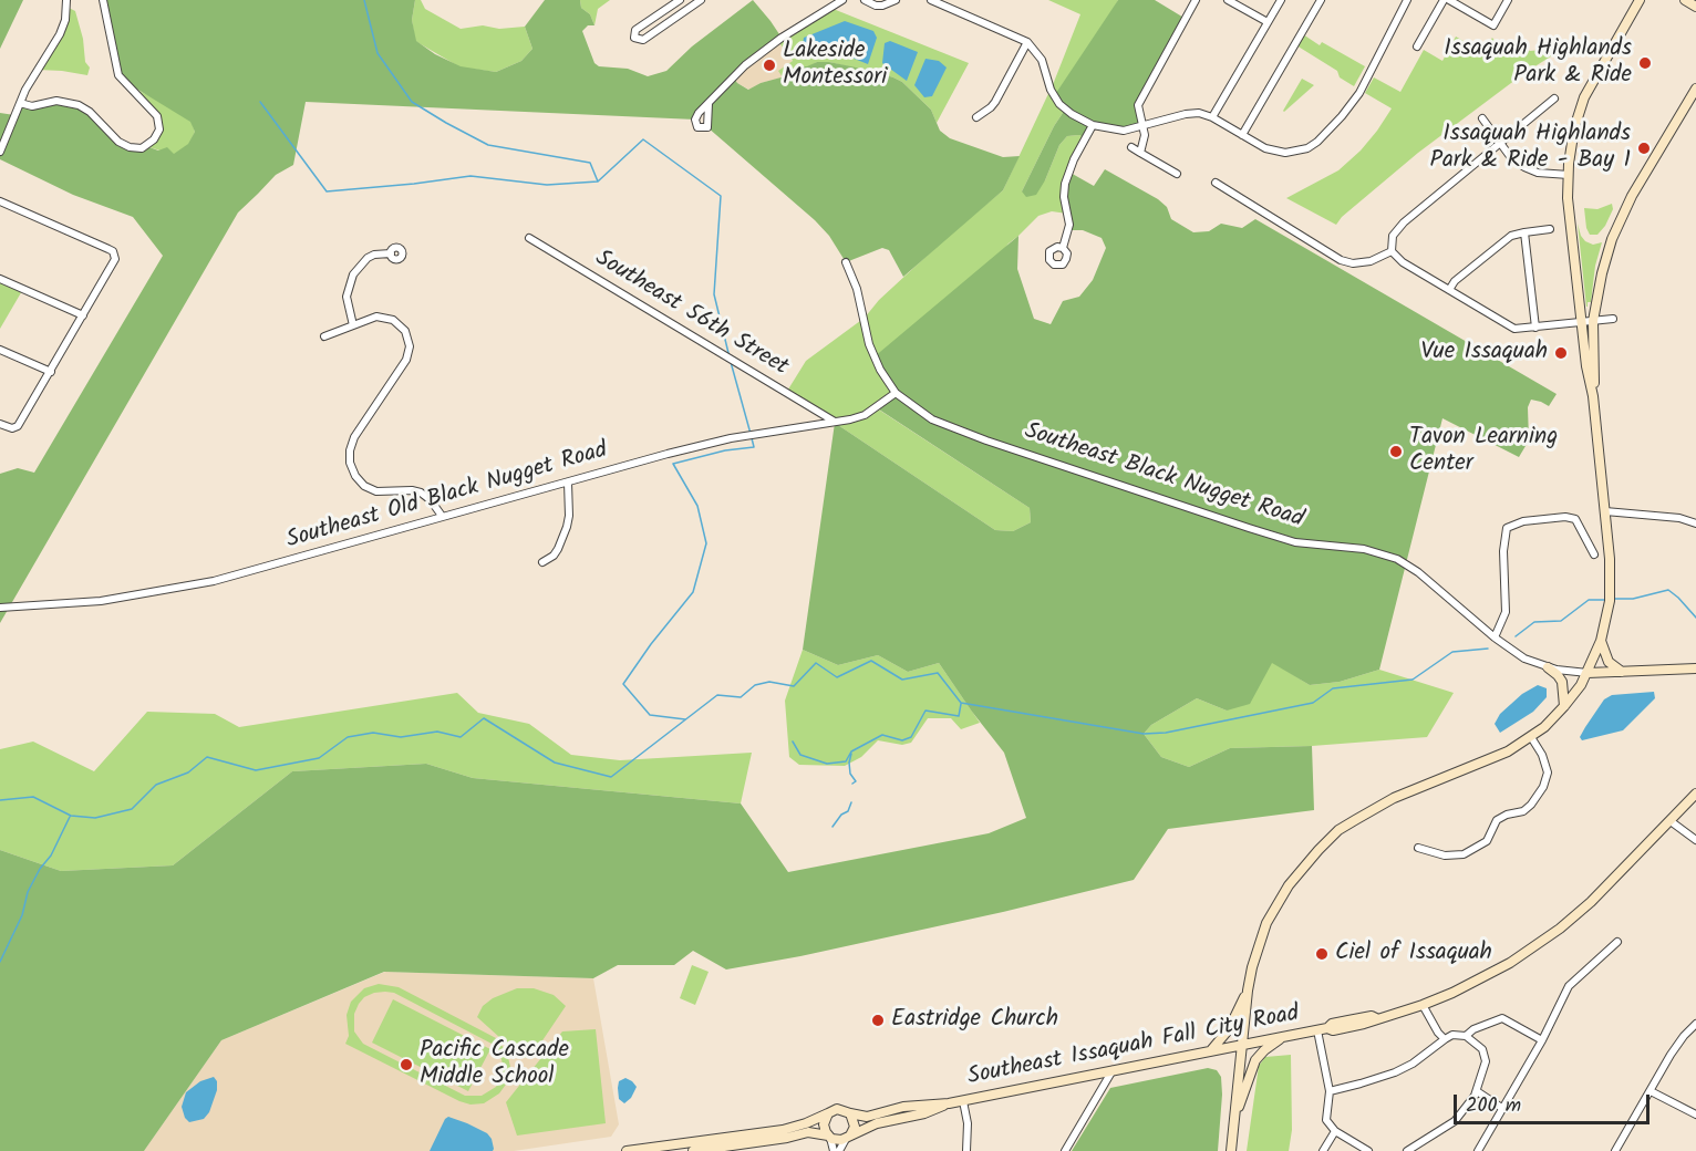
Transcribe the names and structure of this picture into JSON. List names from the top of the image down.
{
  "streets": {
    "main road": ["Southeast Black Nugget Road", "Southeast Issaquah Fall City Road"],
    "street": ["Southeast 56th Street", "Southeast Old Black Nugget Road"]
  },
  "crossings": [
    ["Southeast 56th Street", "Southeast Old Black Nugget Road"],
    ["Southeast Black Nugget Road", "Southeast Old Black Nugget Road"]
  ],
  "places": [
    "Issaquah Highlands Park & Ride",
    "Lakeside Montessori",
    "Issaquah Highlands Park & Ride - Bay 1",
    "Vue Issaquah",
    "Tavon Learning Center",
    "Ciel of Issaquah",
    "Eastridge Church",
    "Pacific Cascade Middle School"
  ],
  "scale_bar": "200 m"
}
